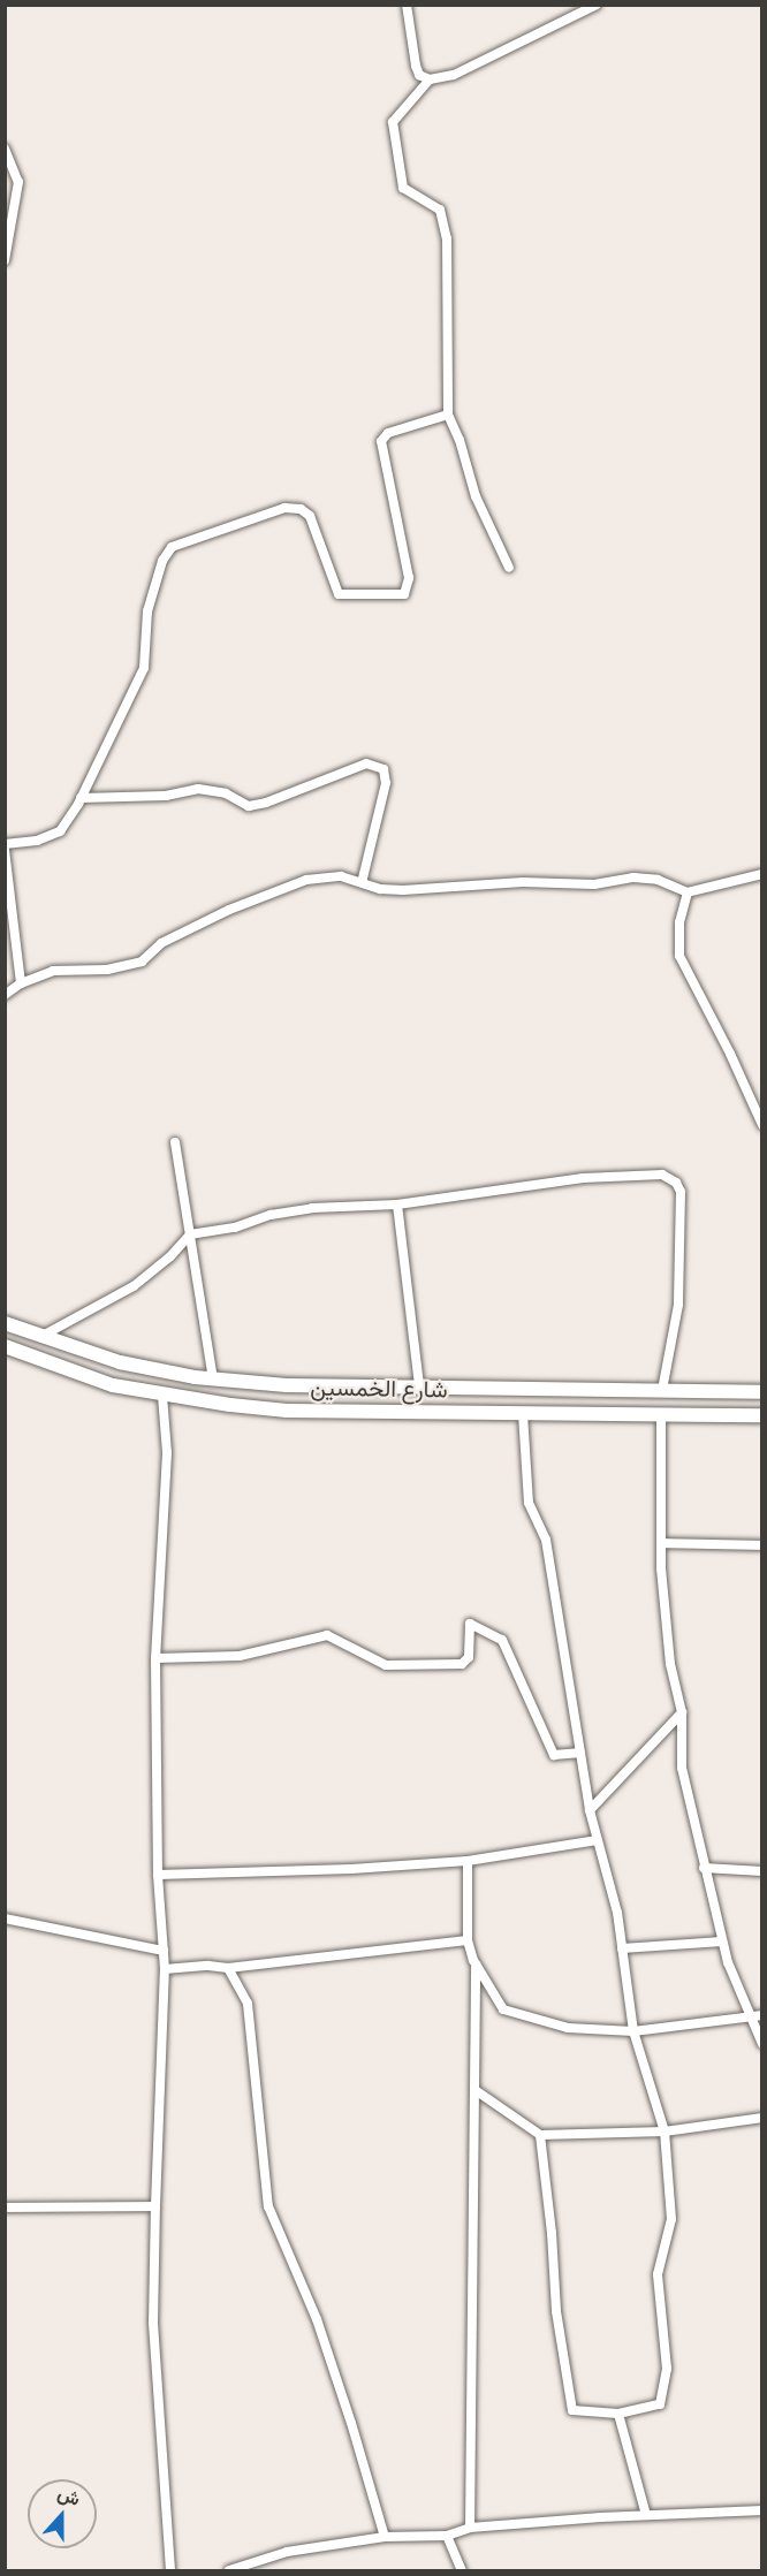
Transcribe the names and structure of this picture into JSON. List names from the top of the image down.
{
  "streets": {
    "main road": ["شارع الخمسين"]
  },
  "north": "top"
}
